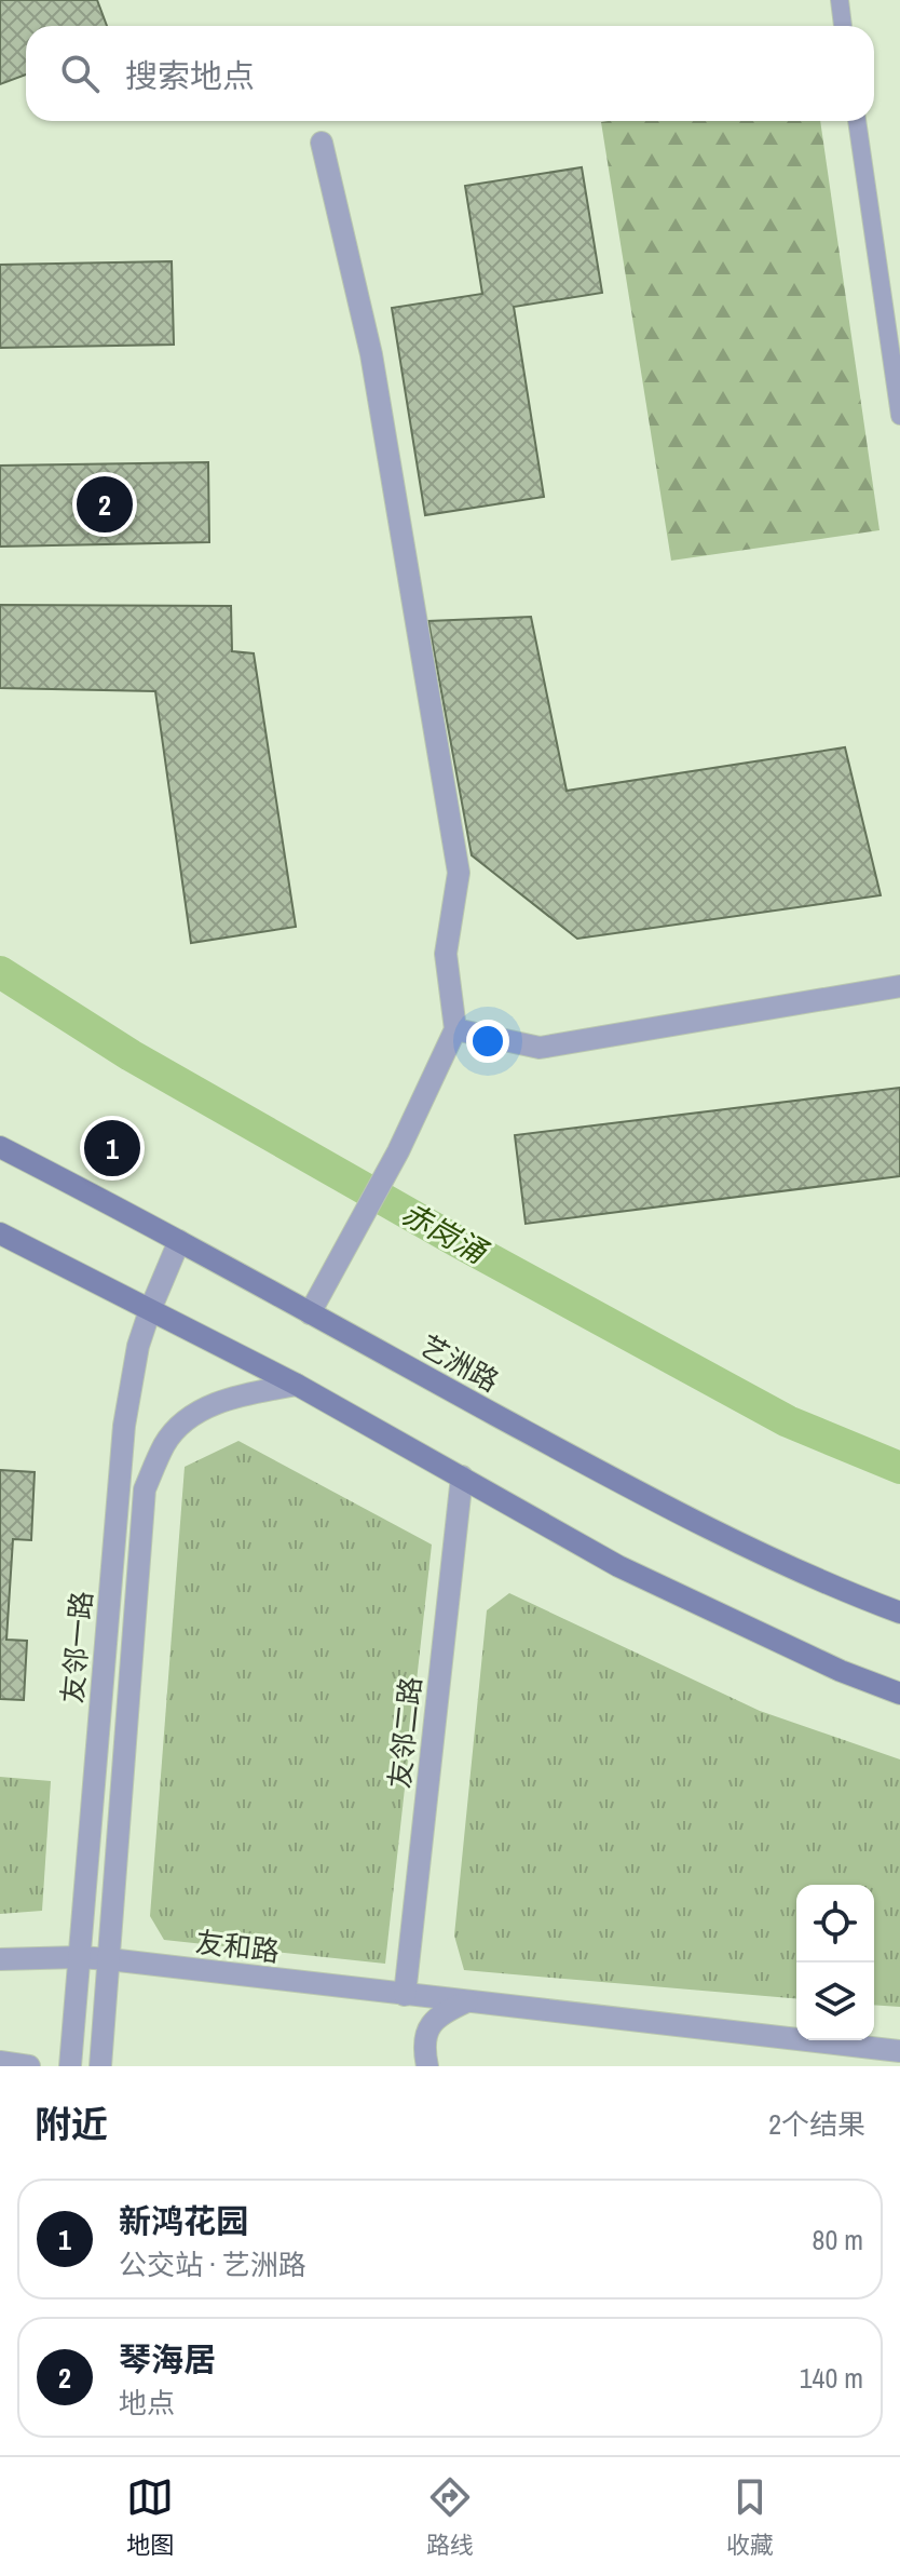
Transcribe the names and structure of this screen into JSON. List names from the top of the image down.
{
  "streets": {
    "main road": ["艺洲路"],
    "street": ["友邻一路", "友邻二路", "友和路"]
  },
  "crossings": [
    ["艺洲路", "友邻一路"],
    ["友邻一路", "友和路"],
    ["友邻二路", "友和路"]
  ],
  "water": ["赤岗涌"],
  "page": {
    "search": "搜索地点",
    "pins": ["2", "1"],
    "heading": ["附近", "2个结果"],
    "list": [
      {
        "mark": "1",
        "name": "新鸿花园",
        "note": "公交站 · 艺洲路",
        "value": "80 m"
      },
      {
        "mark": "2",
        "name": "琴海居",
        "note": "地点",
        "value": "140 m"
      }
    ],
    "nav": ["地图", "路线", "收藏"]
  }
}
